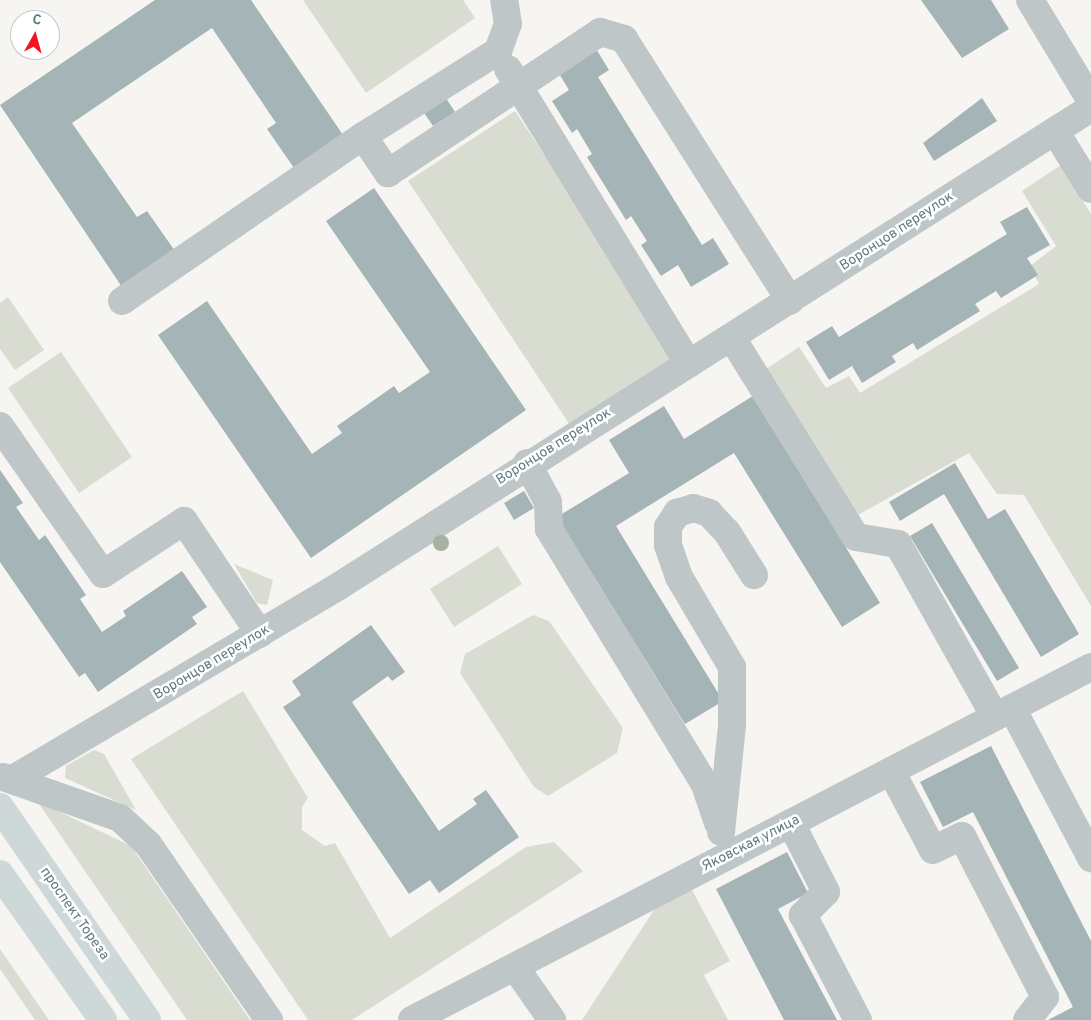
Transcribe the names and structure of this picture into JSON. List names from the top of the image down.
{
  "streets": {
    "main road": ["проспект Тореза"],
    "street": ["Воронцов переулок", "Яковская улица"]
  },
  "north": "top"
}
